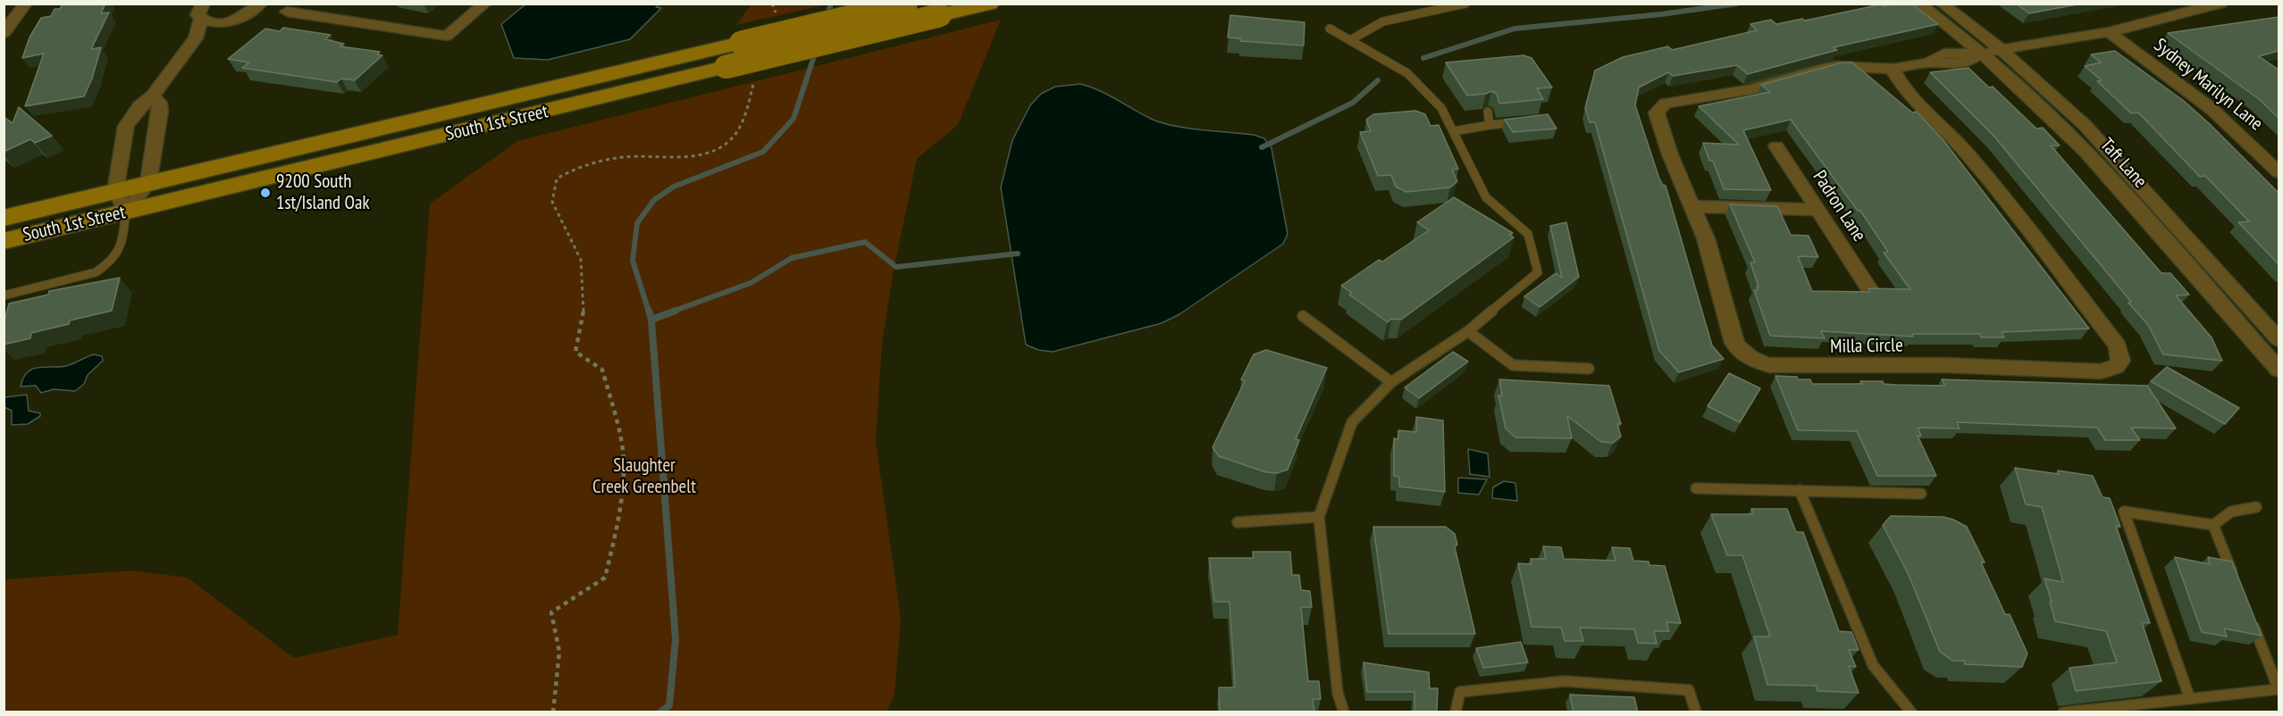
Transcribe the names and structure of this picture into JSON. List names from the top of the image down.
{
  "streets": {
    "main road": ["South 1st Street"],
    "street": [
      "Sydney Marilyn Lane",
      "Taft Lane",
      "Padron Lane",
      "Milla Circle"
    ]
  },
  "crossings": [
    ["Sydney Marilyn Lane", "Milla Circle"],
    ["Taft Lane", "Milla Circle"]
  ],
  "parks": ["Slaughter Creek Greenbelt"],
  "places": ["9200 South 1st/Island Oak"]
}
